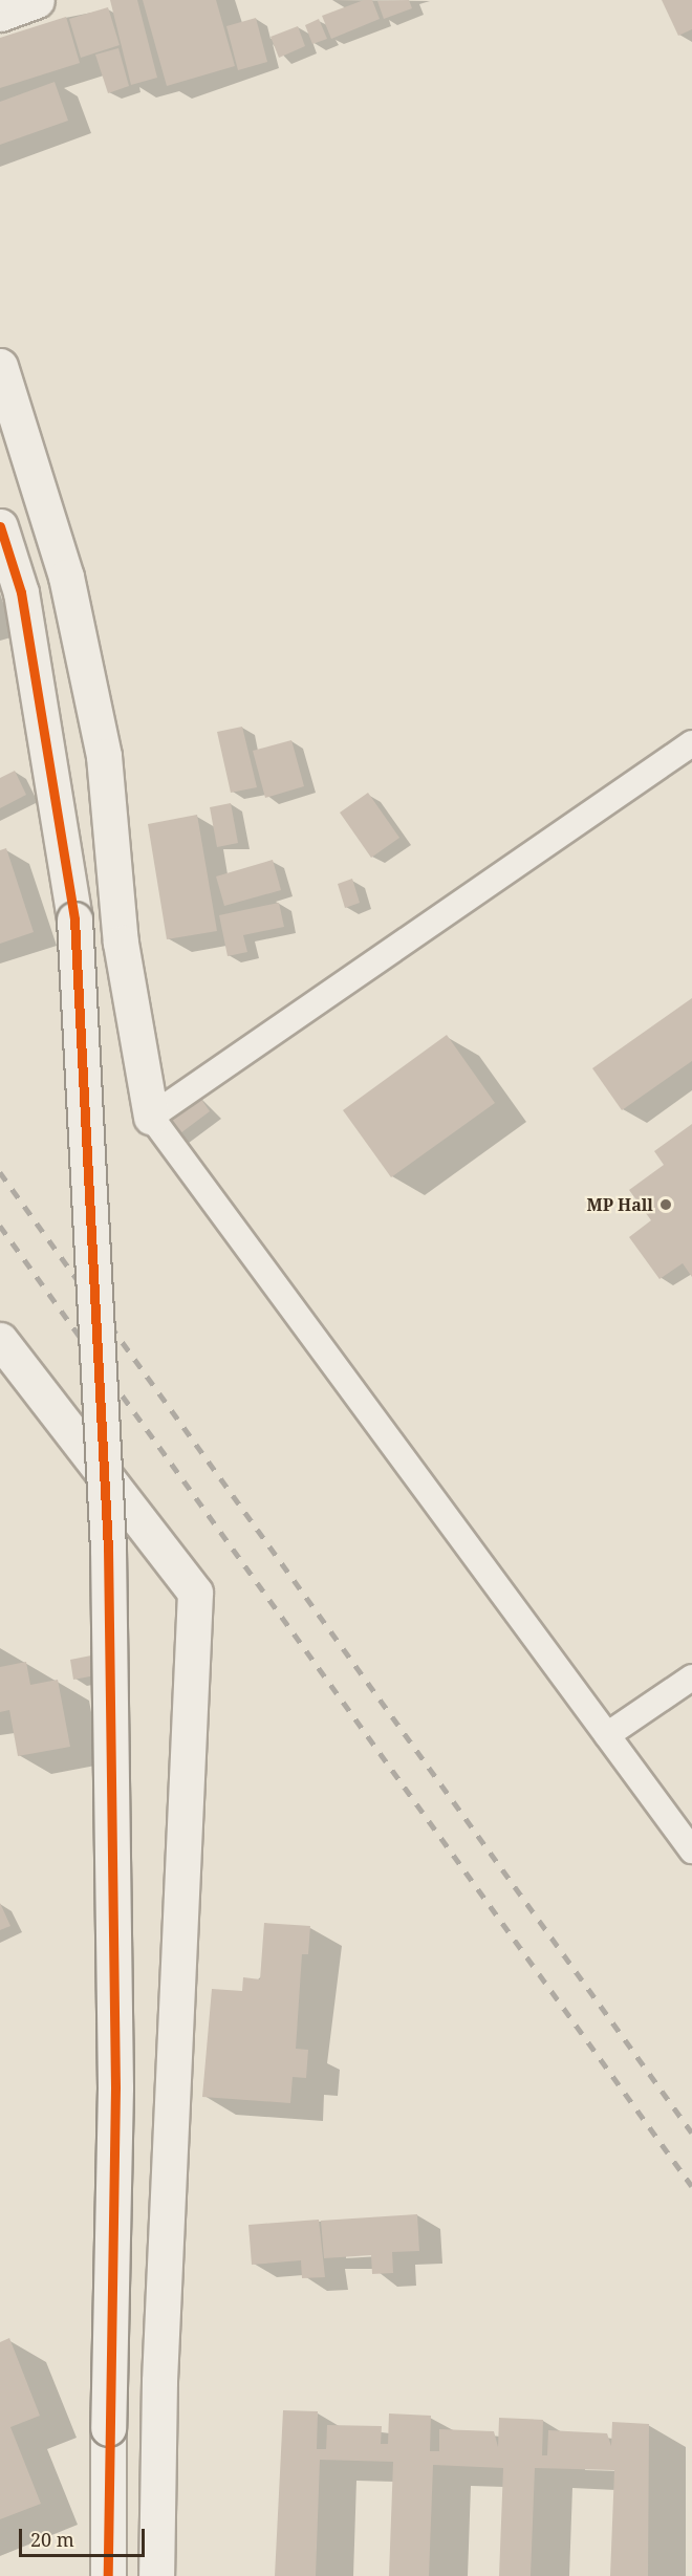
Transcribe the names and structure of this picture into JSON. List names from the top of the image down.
{
  "places": ["MP Hall"],
  "scale_bar": "20 m"
}
